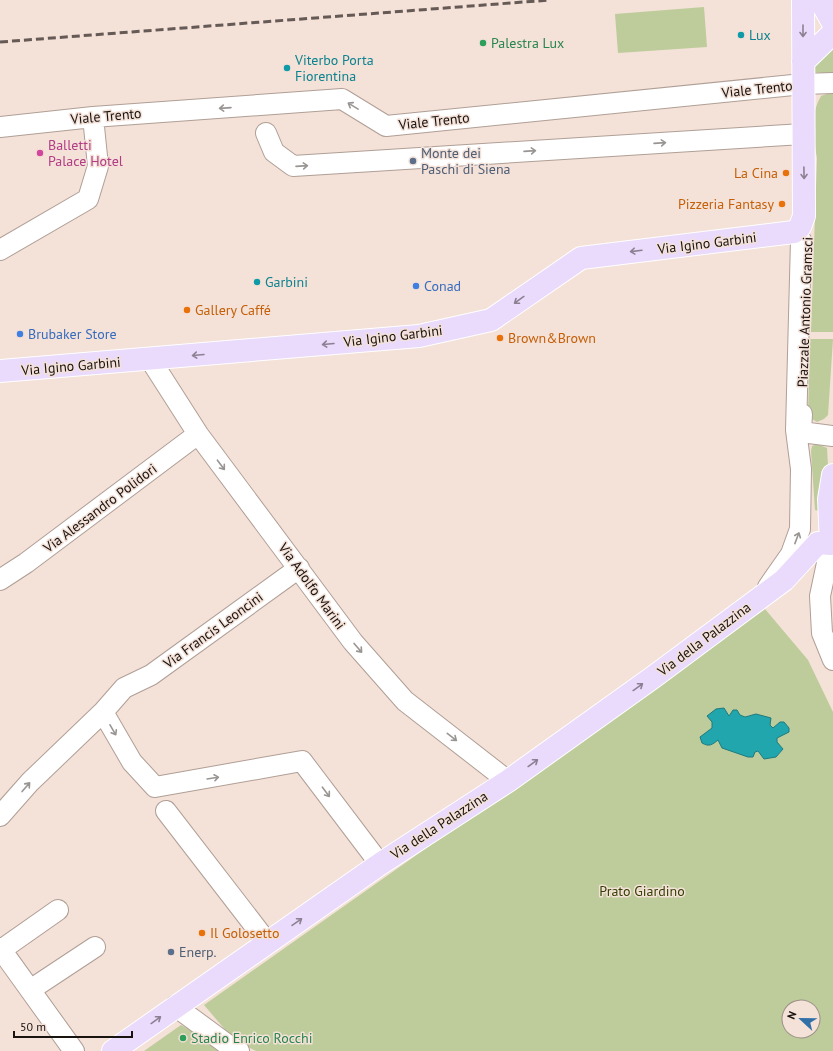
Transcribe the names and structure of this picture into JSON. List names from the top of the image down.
{
  "streets": {
    "main road": ["Via Igino Garbini", "Piazzale Antonio Gramsci", "Via della Palazzina"],
    "street": [
      "Viale Trento",
      "Via Alessandro Polidori",
      "Via Adolfo Marini",
      "Via Francis Leoncini"
    ]
  },
  "crossings": [
    ["Viale Trento", "Piazzale Antonio Gramsci"],
    ["Via Igino Garbini", "Piazzale Antonio Gramsci"],
    ["Via Igino Garbini", "Via Adolfo Marini"],
    ["Piazzale Antonio Gramsci", "Via della Palazzina"],
    ["Via Alessandro Polidori", "Via Adolfo Marini"],
    ["Via Adolfo Marini", "Via Francis Leoncini"],
    ["Via Adolfo Marini", "Via della Palazzina"]
  ],
  "one_way": ["Via Igino Garbini", "Via Adolfo Marini", "Via della Palazzina"],
  "parks": ["Prato Giardino"],
  "places": [
    "Lux",
    "Palestra Lux",
    "Viterbo Porta Fiorentina",
    "Balletti Palace Hotel",
    "Monte dei Paschi di Siena",
    "La Cina",
    "Pizzeria Fantasy",
    "Garbini",
    "Conad",
    "Gallery Caffé",
    "Brubaker Store",
    "Brown&Brown",
    "Il Golosetto",
    "Enerp.",
    "Stadio Enrico Rocchi"
  ],
  "scale_bar": "50 m",
  "north": "left"
}
